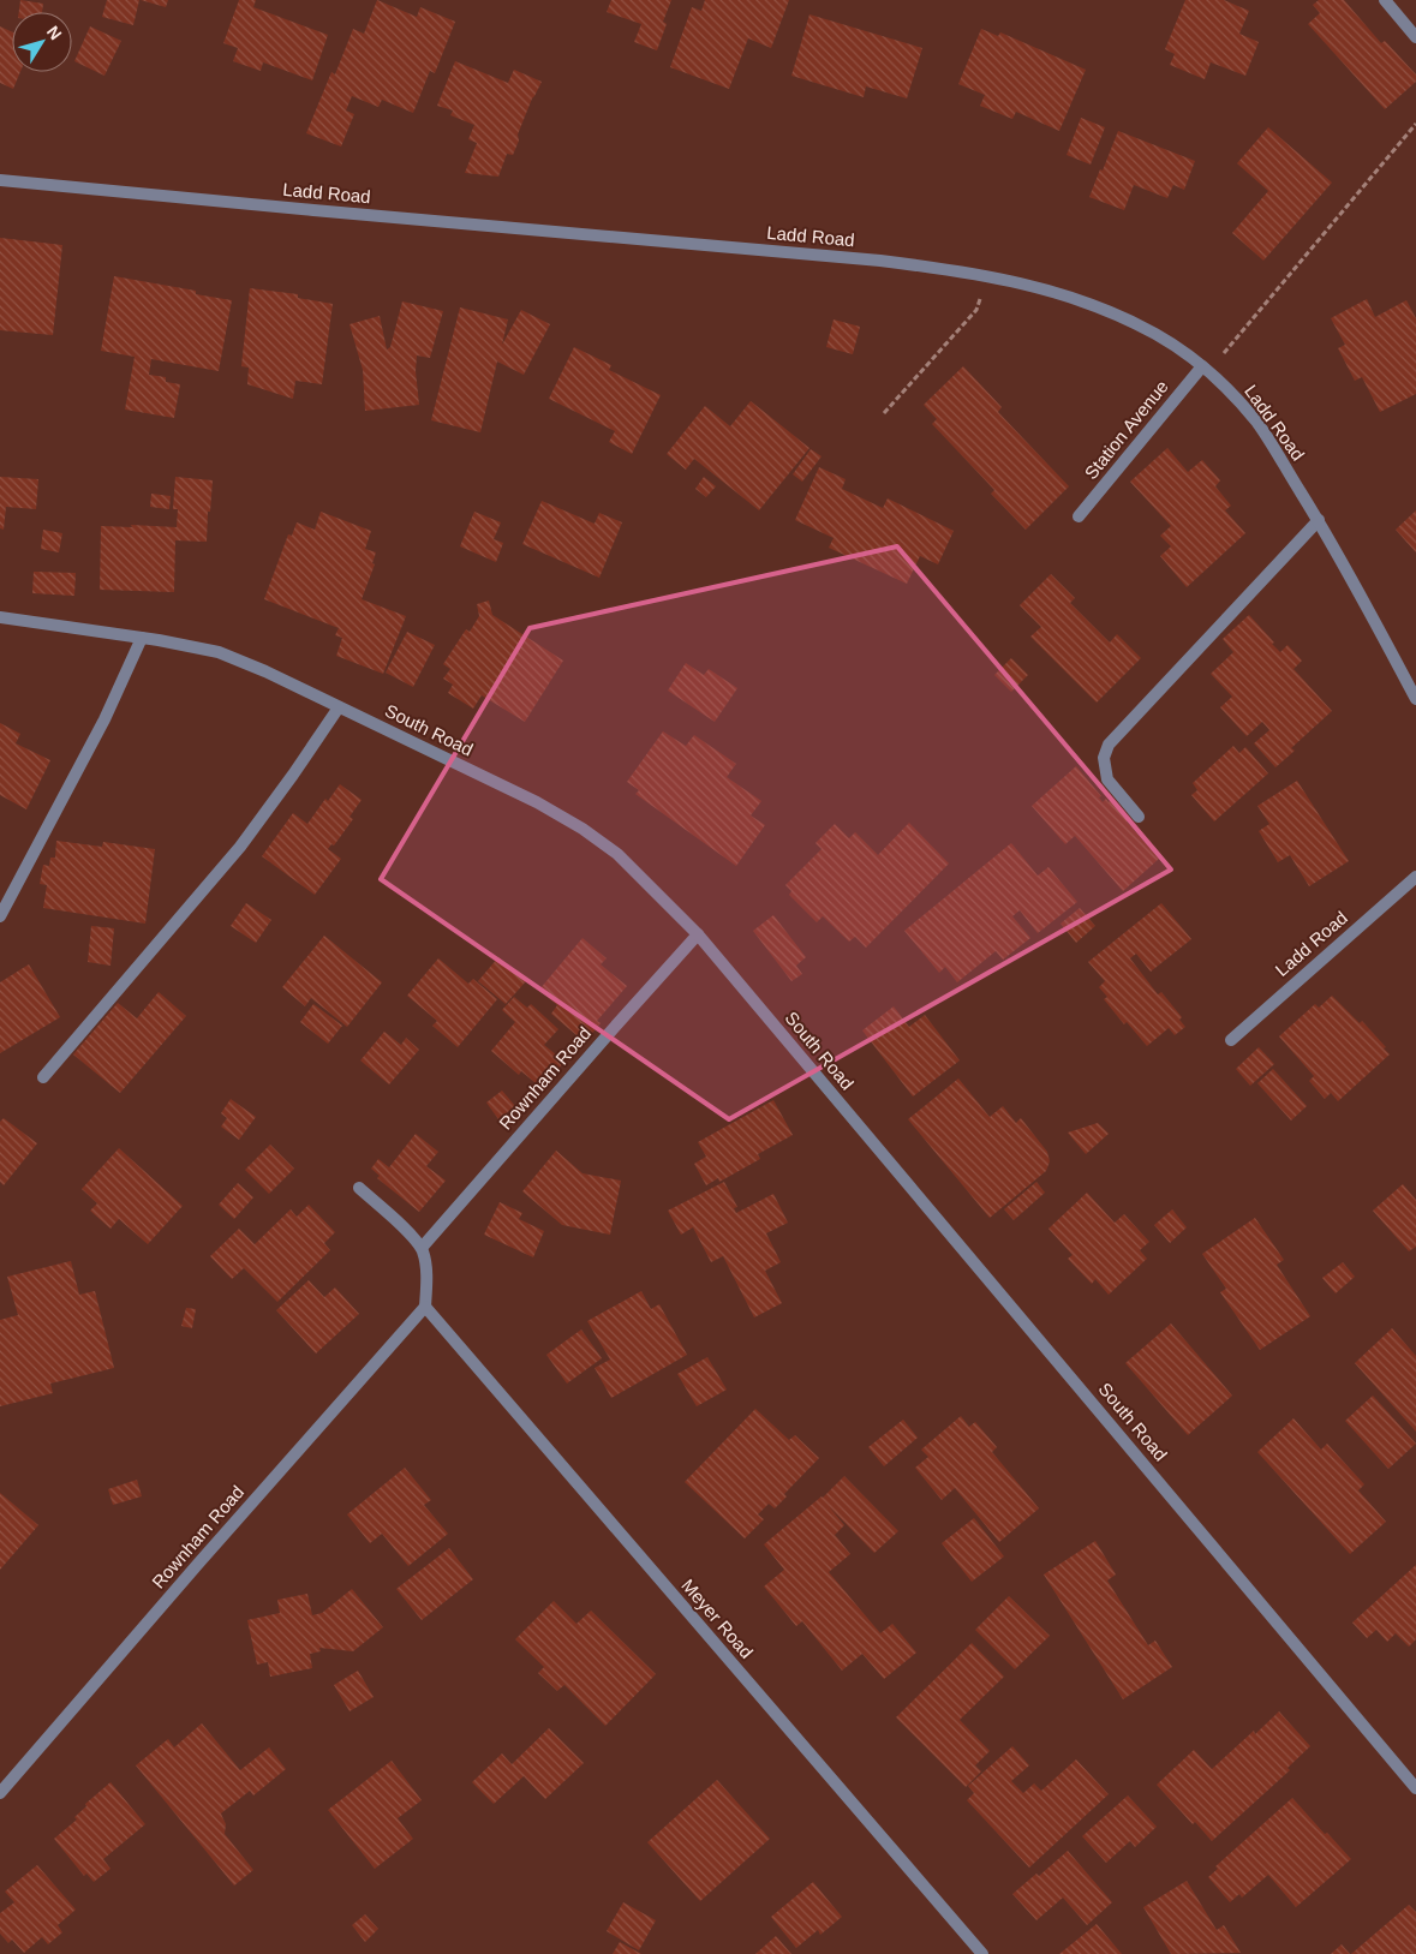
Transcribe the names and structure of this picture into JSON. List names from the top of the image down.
{
  "streets": {
    "street": [
      "Ladd Road",
      "Station Avenue",
      "South Road",
      "Rownham Road",
      "Meyer Road"
    ]
  },
  "crossings": [
    ["Ladd Road", "Station Avenue"],
    ["South Road", "Rownham Road"],
    ["Rownham Road", "Meyer Road"]
  ],
  "north": "top right"
}
